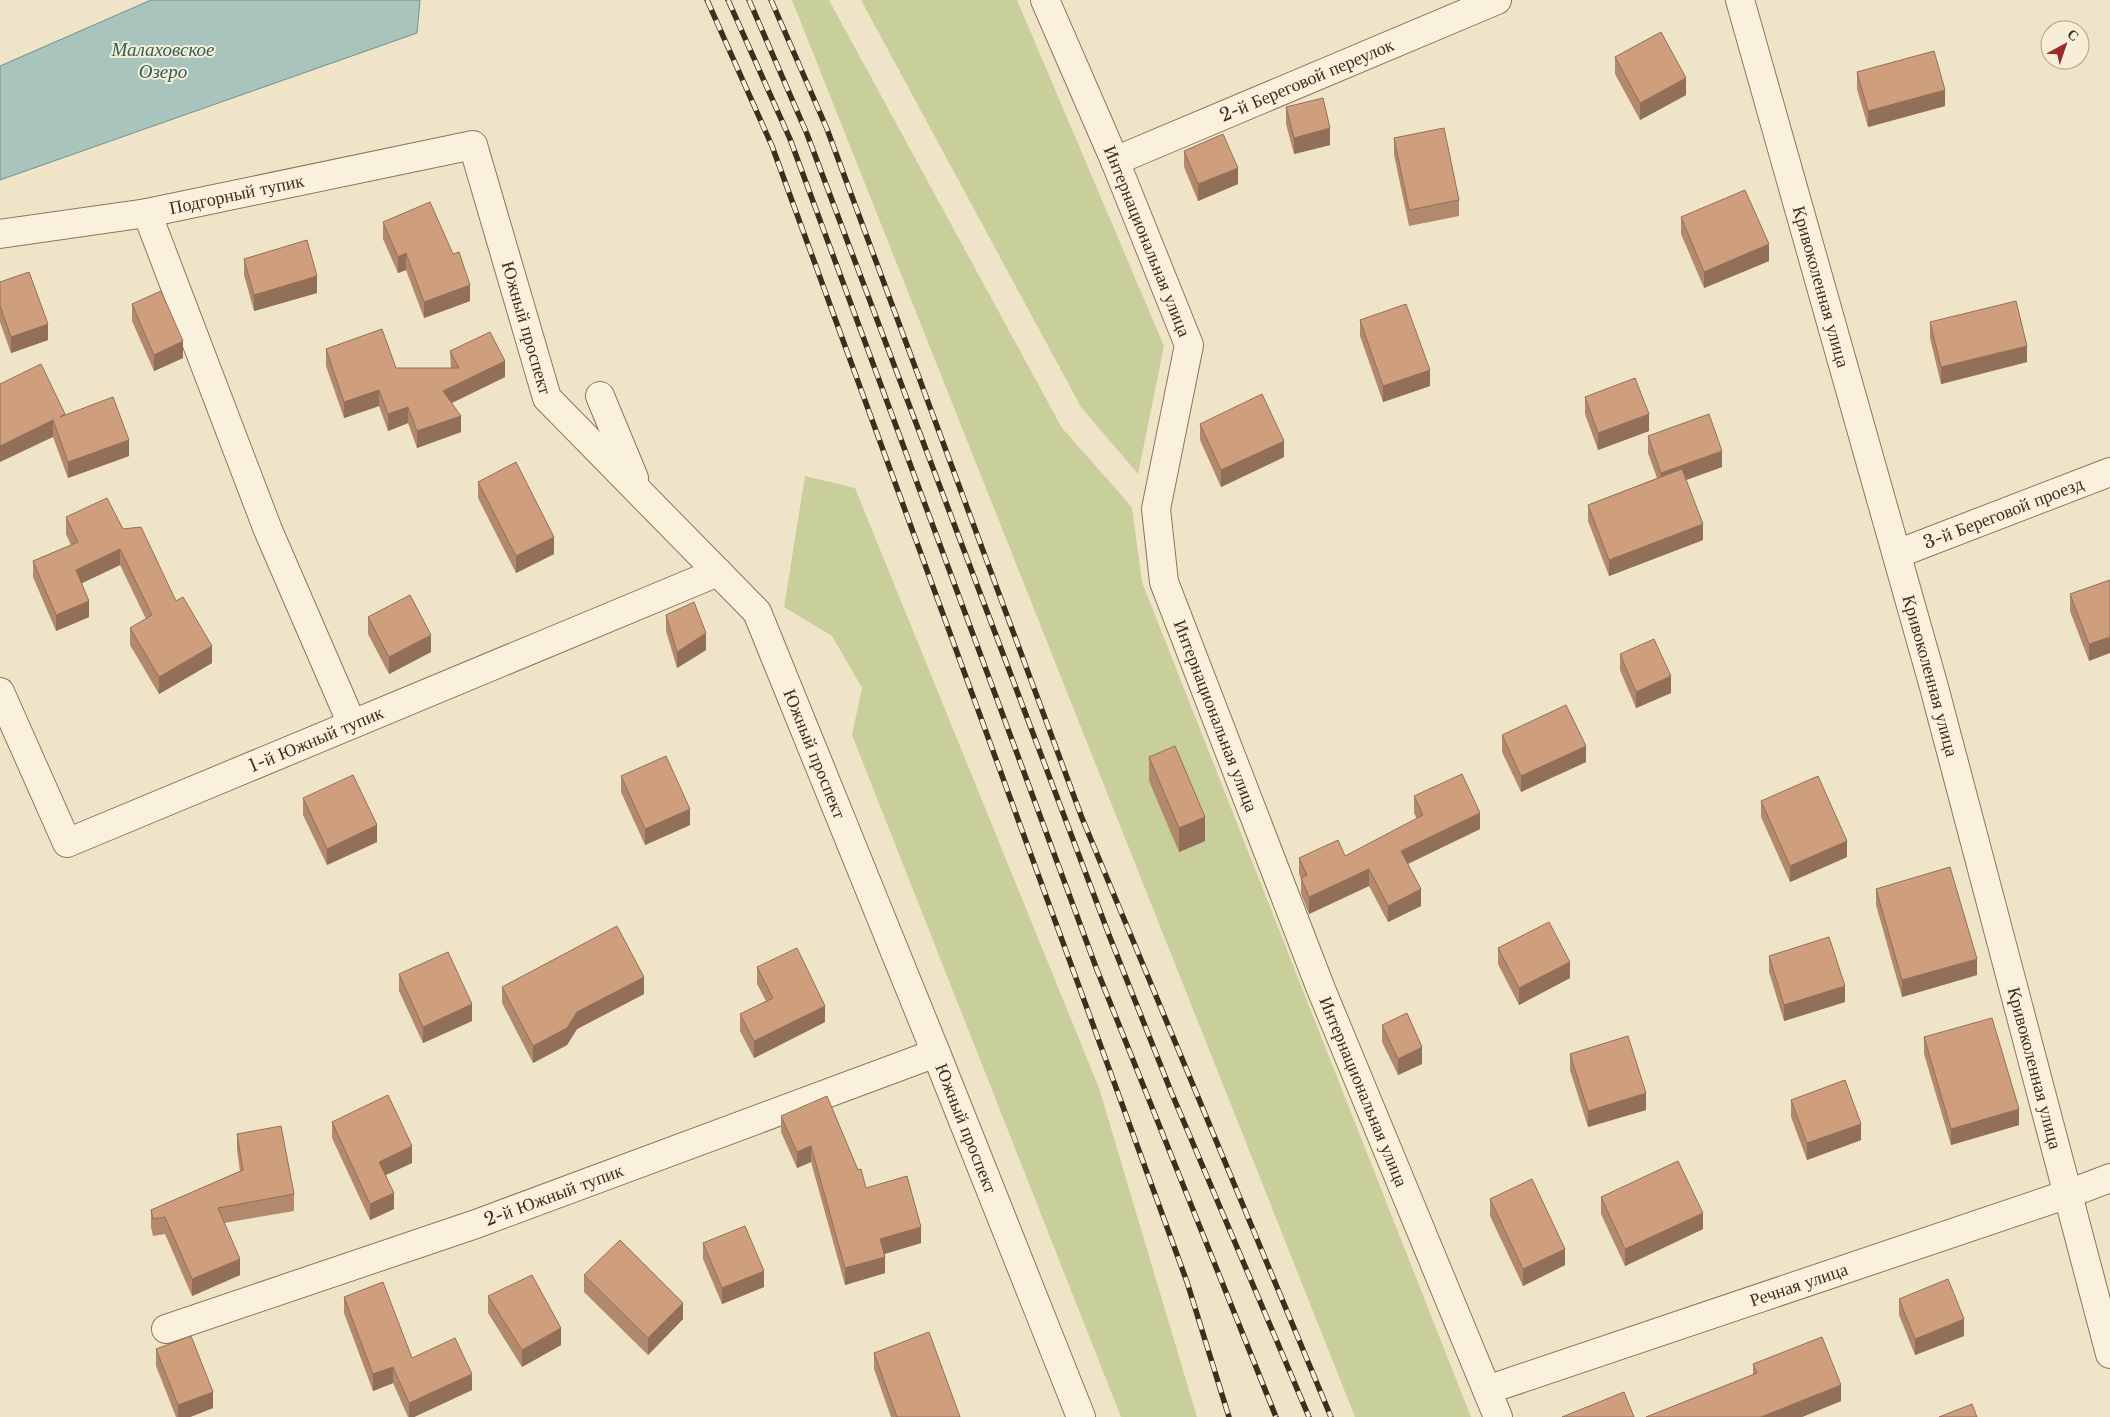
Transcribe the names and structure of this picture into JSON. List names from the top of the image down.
{
  "streets": {
    "street": [
      "2-й Береговой переулок",
      "Подгорный тупик",
      "Интернациональная улица",
      "Кривоколенная улица",
      "Южный проспект",
      "3-й Береговой проезд",
      "1-й Южный тупик",
      "2-й Южный тупик",
      "Речная улица"
    ]
  },
  "crossings": [
    ["2-й Береговой переулок", "Интернациональная улица"],
    ["Подгорный тупик", "Южный проспект"],
    ["Интернациональная улица", "Речная улица"],
    ["Кривоколенная улица", "3-й Береговой проезд"],
    ["Кривоколенная улица", "Речная улица"],
    ["Южный проспект", "1-й Южный тупик"],
    ["Южный проспект", "2-й Южный тупик"]
  ],
  "water": ["Малаховское Озеро"],
  "north": "top right"
}
